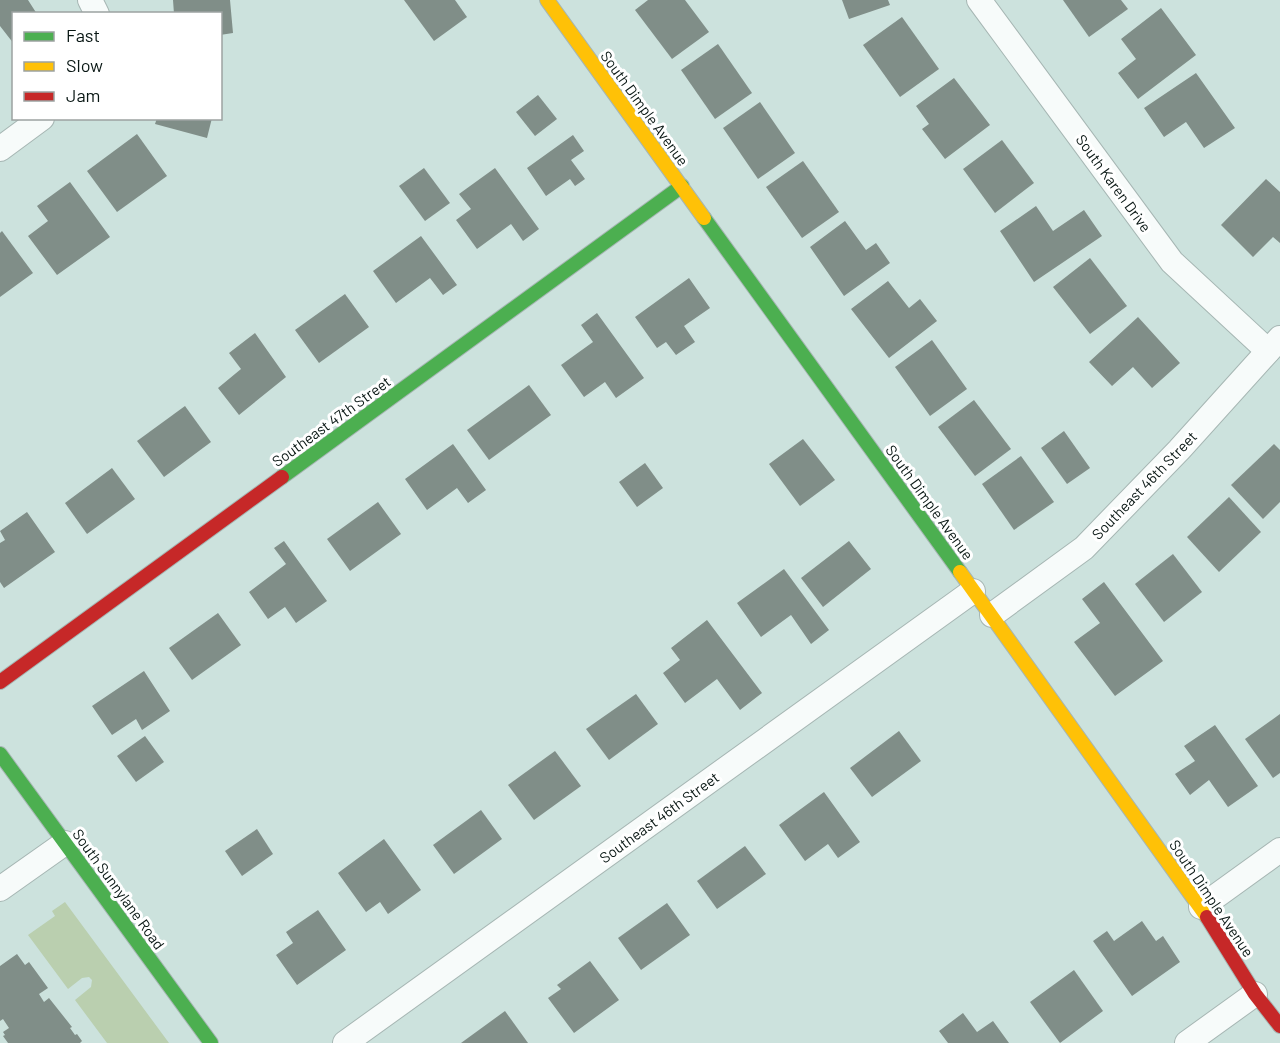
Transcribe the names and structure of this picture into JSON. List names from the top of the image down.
{
  "streets": {
    "street": [
      "South Dimple Avenue",
      "South Karen Drive",
      "Southeast 47th Street",
      "Southeast 46th Street",
      "South Sunnylane Road"
    ]
  },
  "crossings": [
    ["South Dimple Avenue", "Southeast 47th Street"],
    ["South Dimple Avenue", "Southeast 46th Street"],
    ["South Karen Drive", "Southeast 46th Street"]
  ],
  "legend": ["Fast", "Slow", "Jam"]
}
